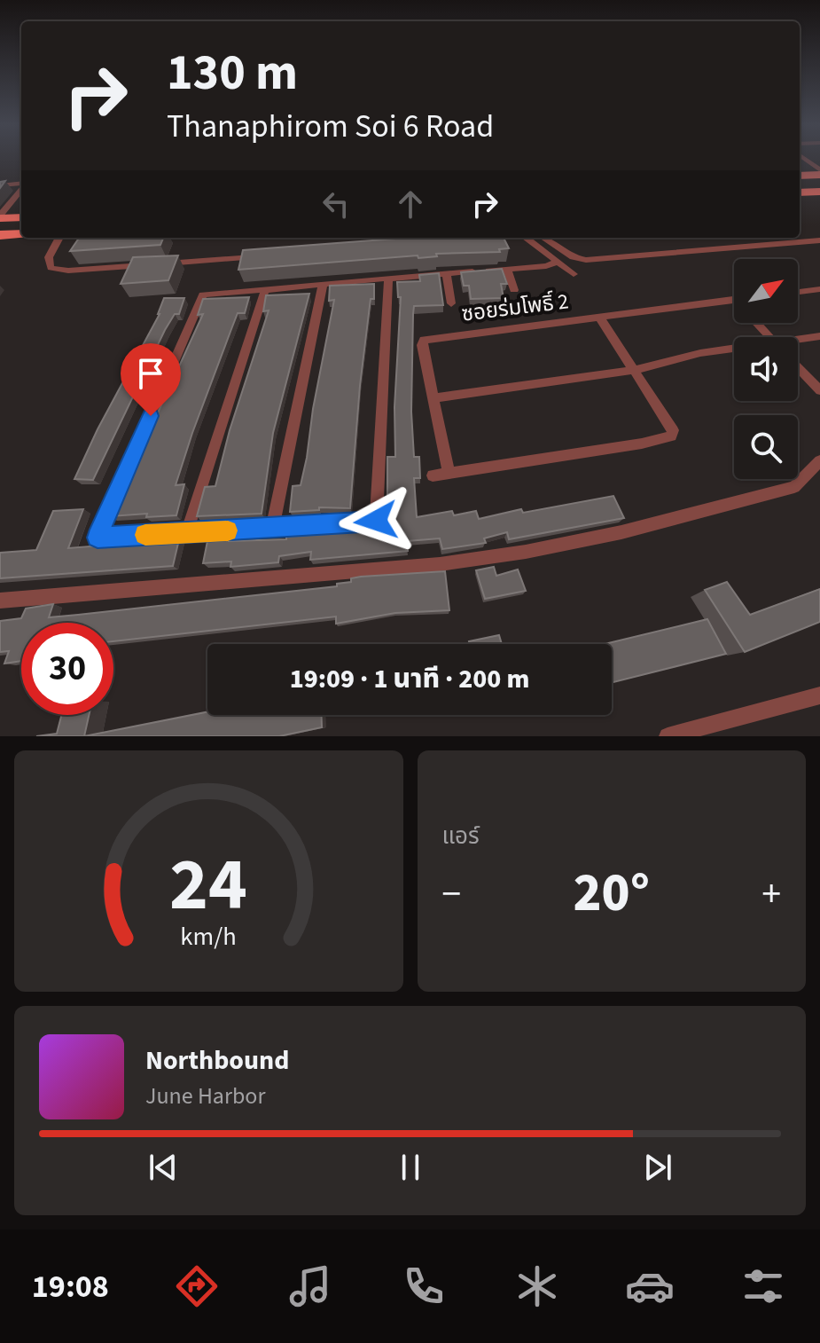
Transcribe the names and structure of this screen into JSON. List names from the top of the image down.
{
  "streets": {
    "street": ["ซอยร่มโพธิ์ 2"]
  },
  "north": "top right",
  "page": {
    "turn": ["130 m", "Thanaphirom Soi 6 Road"],
    "limit": "30",
    "trip": "19:09 · 1 นาที · 200 m",
    "tile": "แอร์",
    "heat": ["−", "20°", "+"],
    "song": ["Northbound", "June Harbor"],
    "tabs": "19:08",
    "gauge": ["24", "km/h"]
  }
}
